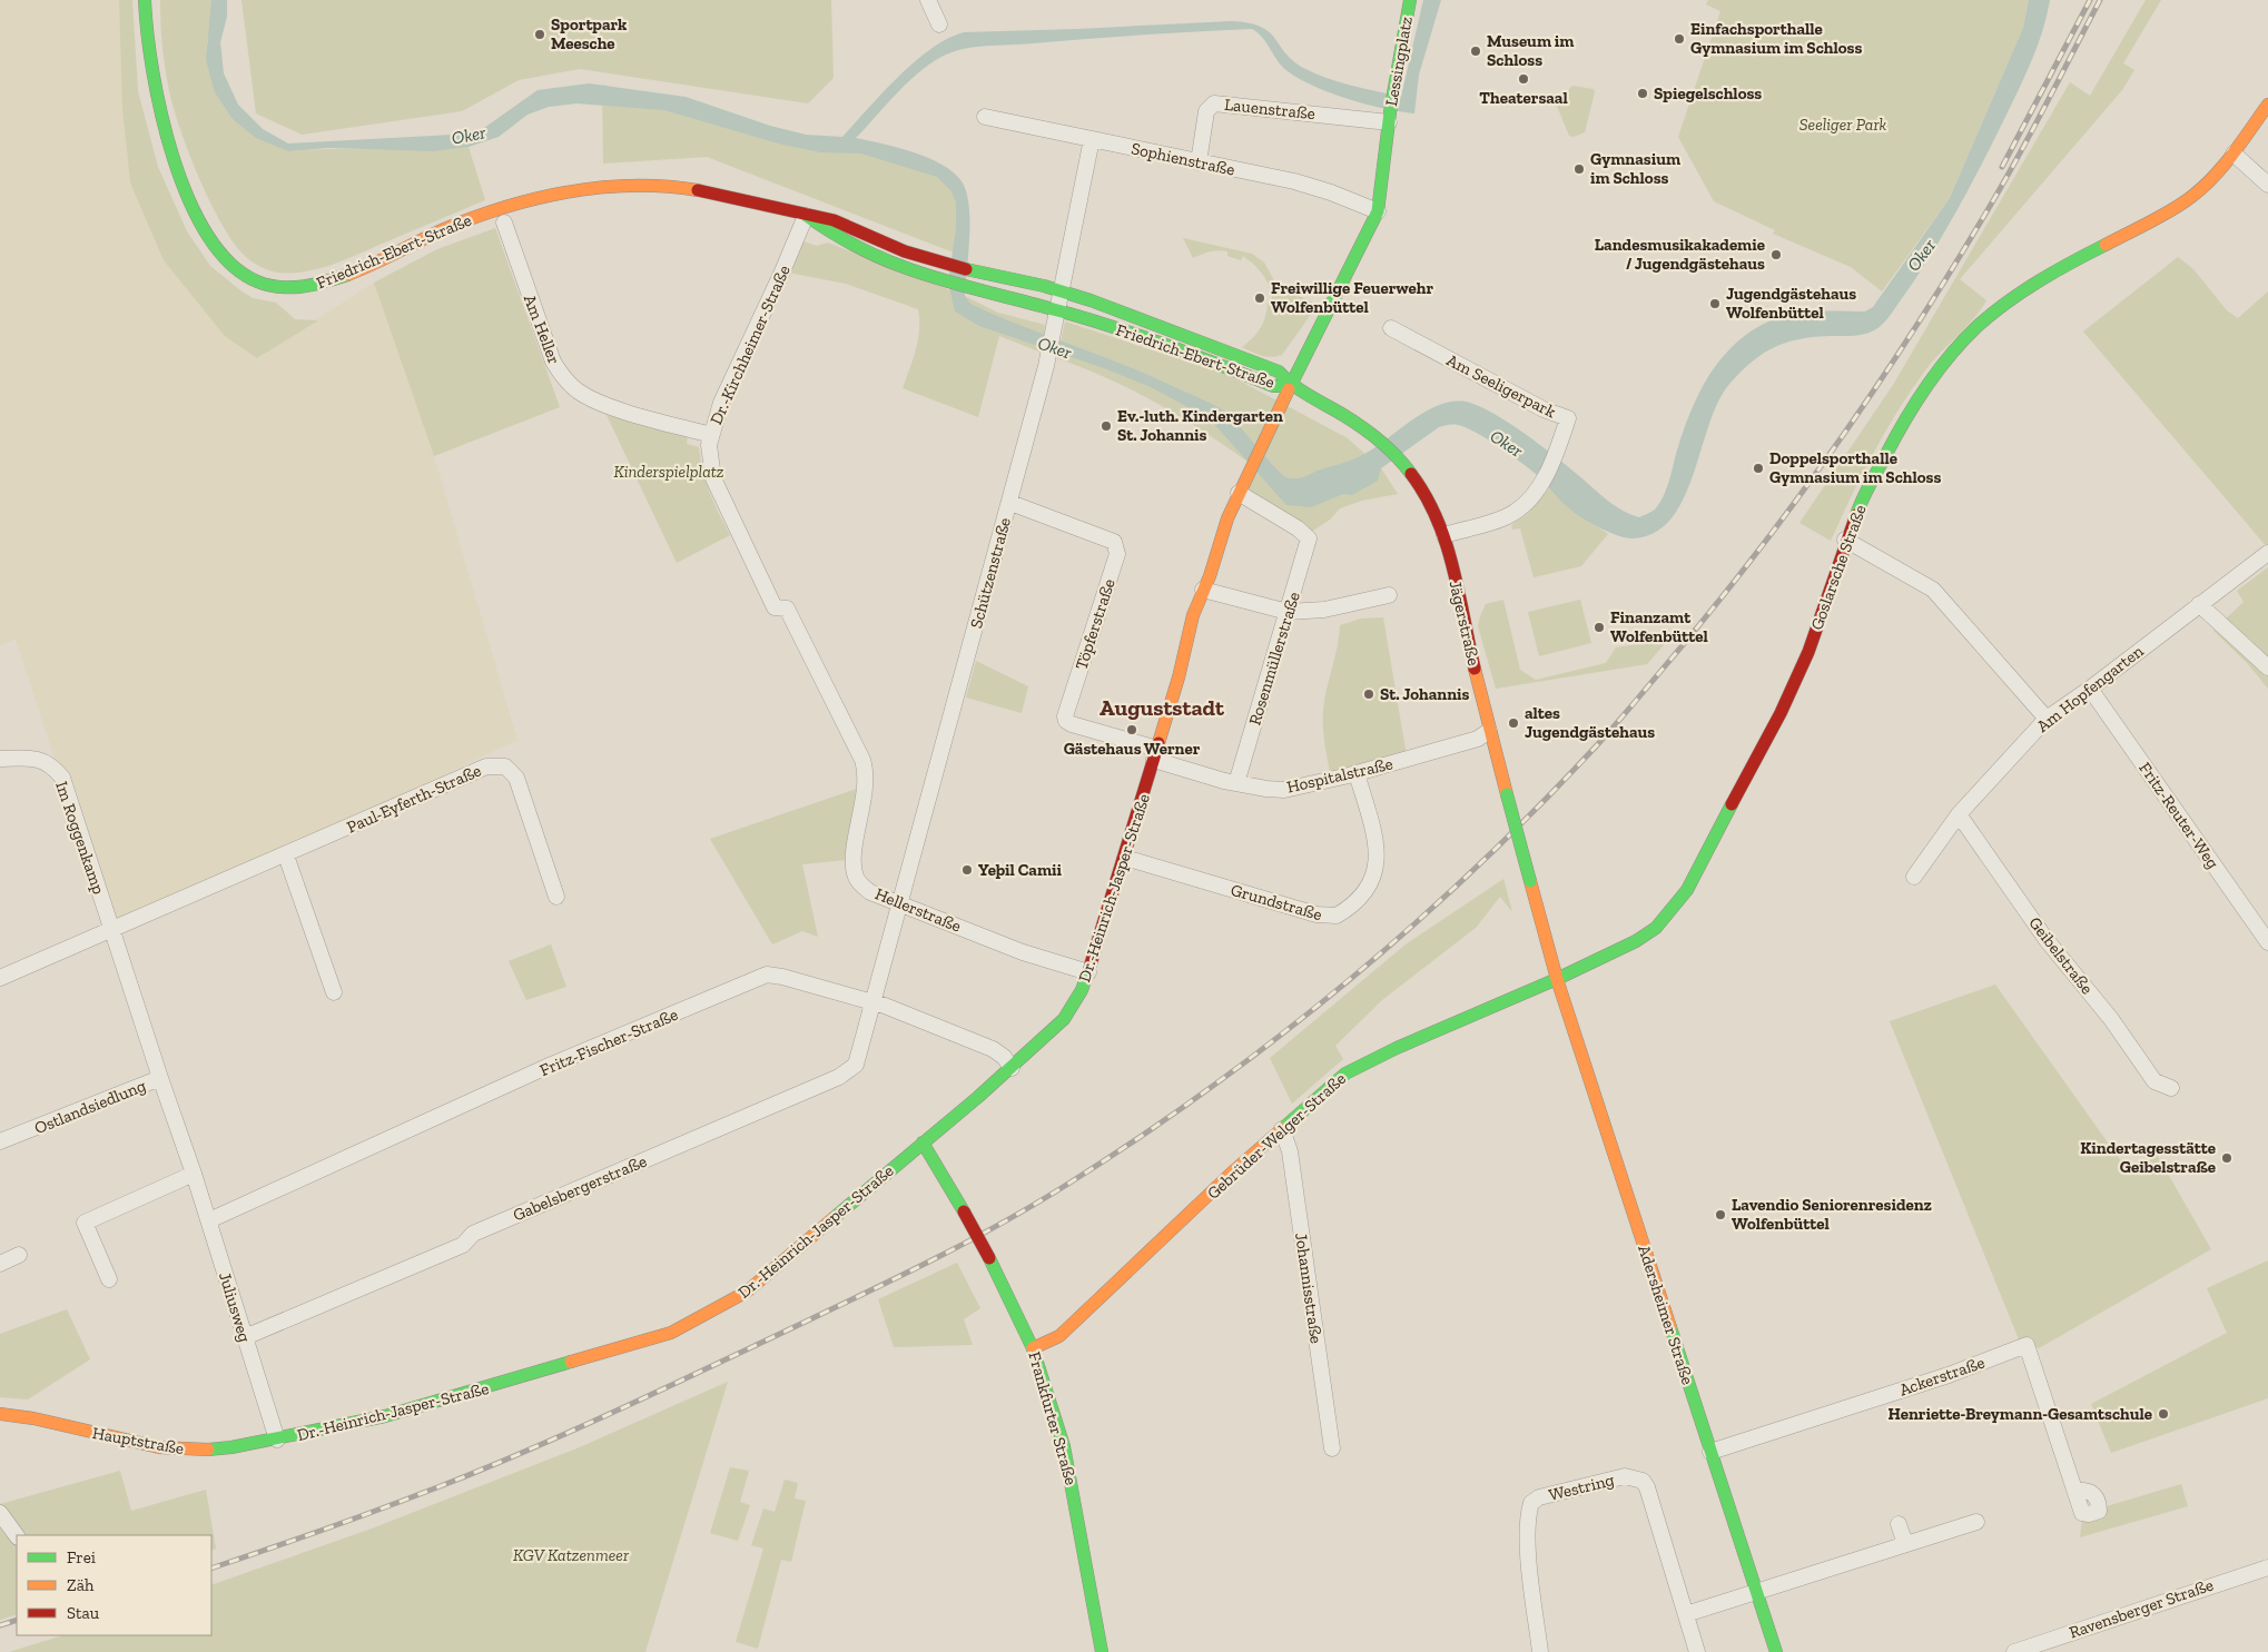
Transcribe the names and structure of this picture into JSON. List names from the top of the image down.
{
  "streets": {
    "main road": [
      "Lessingplatz",
      "Friedrich-Ebert-Straße",
      "Goslarsche Straße",
      "Jägerstraße",
      "Dr.-Heinrich-Jasper-Straße",
      "Gebrüder-Welger-Straße",
      "Adersheimer Straße",
      "Frankfurter Straße",
      "Hauptstraße"
    ],
    "street": [
      "Lauenstraße",
      "Sophienstraße",
      "Am Heller",
      "Dr.-Kirchheimer-Straße",
      "Am Seeligerpark",
      "Schützenstraße",
      "Töpferstraße",
      "Rosenmüllerstraße",
      "Am Hopfengarten",
      "Hospitalstraße",
      "Paul-Eyferth-Straße",
      "Fritz-Reuter-Weg",
      "Im Roggenkamp",
      "Grundstraße",
      "Hellerstraße",
      "Geibelstraße",
      "Fritz-Fischer-Straße",
      "Ostlandsiedlung",
      "Gabelsbergerstraße",
      "Johannisstraße",
      "Juliusweg",
      "Ackerstraße",
      "Westring",
      "Ravensberger Straße"
    ]
  },
  "crossings": [
    ["Lessingplatz", "Lauenstraße"],
    ["Lessingplatz", "Dr.-Heinrich-Jasper-Straße"],
    ["Lauenstraße", "Sophienstraße"],
    ["Lauenstraße", "Dr.-Heinrich-Jasper-Straße"],
    ["Sophienstraße", "Schützenstraße"],
    ["Sophienstraße", "Dr.-Heinrich-Jasper-Straße"],
    ["Friedrich-Ebert-Straße", "Dr.-Kirchheimer-Straße"],
    ["Friedrich-Ebert-Straße", "Schützenstraße"],
    ["Friedrich-Ebert-Straße", "Jägerstraße"],
    ["Friedrich-Ebert-Straße", "Dr.-Heinrich-Jasper-Straße"],
    ["Am Heller", "Dr.-Kirchheimer-Straße"],
    ["Dr.-Kirchheimer-Straße", "Hellerstraße"],
    ["Am Seeligerpark", "Jägerstraße"],
    ["Goslarsche Straße", "Jägerstraße"],
    ["Goslarsche Straße", "Gebrüder-Welger-Straße"],
    ["Goslarsche Straße", "Adersheimer Straße"],
    ["Schützenstraße", "Töpferstraße"],
    ["Schützenstraße", "Hellerstraße"],
    ["Schützenstraße", "Fritz-Fischer-Straße"],
    ["Schützenstraße", "Gabelsbergerstraße"],
    ["Jägerstraße", "Hospitalstraße"],
    ["Jägerstraße", "Dr.-Heinrich-Jasper-Straße"],
    ["Jägerstraße", "Gebrüder-Welger-Straße"],
    ["Jägerstraße", "Adersheimer Straße"],
    ["Töpferstraße", "Hospitalstraße"],
    ["Töpferstraße", "Dr.-Heinrich-Jasper-Straße"],
    ["Rosenmüllerstraße", "Hospitalstraße"],
    ["Rosenmüllerstraße", "Dr.-Heinrich-Jasper-Straße"],
    ["Am Hopfengarten", "Fritz-Reuter-Weg"],
    ["Am Hopfengarten", "Geibelstraße"],
    ["Hospitalstraße", "Dr.-Heinrich-Jasper-Straße"],
    ["Hospitalstraße", "Grundstraße"],
    ["Paul-Eyferth-Straße", "Im Roggenkamp"],
    ["Paul-Eyferth-Straße", "Ostlandsiedlung"],
    ["Im Roggenkamp", "Ostlandsiedlung"],
    ["Dr.-Heinrich-Jasper-Straße", "Grundstraße"],
    ["Dr.-Heinrich-Jasper-Straße", "Hellerstraße"],
    ["Dr.-Heinrich-Jasper-Straße", "Fritz-Fischer-Straße"],
    ["Dr.-Heinrich-Jasper-Straße", "Juliusweg"],
    ["Dr.-Heinrich-Jasper-Straße", "Frankfurter Straße"],
    ["Dr.-Heinrich-Jasper-Straße", "Hauptstraße"],
    ["Fritz-Fischer-Straße", "Gabelsbergerstraße"],
    ["Fritz-Fischer-Straße", "Juliusweg"],
    ["Ostlandsiedlung", "Juliusweg"],
    ["Gebrüder-Welger-Straße", "Johannisstraße"],
    ["Gebrüder-Welger-Straße", "Adersheimer Straße"],
    ["Gebrüder-Welger-Straße", "Frankfurter Straße"],
    ["Gabelsbergerstraße", "Juliusweg"],
    ["Juliusweg", "Hauptstraße"],
    ["Adersheimer Straße", "Ackerstraße"]
  ],
  "districts": ["Auguststadt"],
  "water": ["Oker"],
  "parks": ["Seeliger Park", "Kinderspielplatz", "KGV Katzenmeer"],
  "places": [
    "Sportpark Meesche",
    "Einfachsporthalle Gymnasium im Schloss",
    "Museum im Schloss",
    "Theatersaal",
    "Spiegelschloss",
    "Gymnasium im Schloss",
    "Landesmusikakademie / Jugendgästehaus",
    "Freiwillige Feuerwehr Wolfenbüttel",
    "Jugendgästehaus Wolfenbüttel",
    "Ev.-luth. Kindergarten St. Johannis",
    "Doppelsporthalle Gymnasium im Schloss",
    "Finanzamt Wolfenbüttel",
    "St. Johannis",
    "altes Jugendgästehaus",
    "Gästehaus Werner",
    "Yeþil Camii",
    "Kindertagesstätte Geibelstraße",
    "Lavendio Seniorenresidenz Wolfenbüttel",
    "Henriette-Breymann-Gesamtschule"
  ],
  "legend": ["Frei", "Zäh", "Stau"]
}
